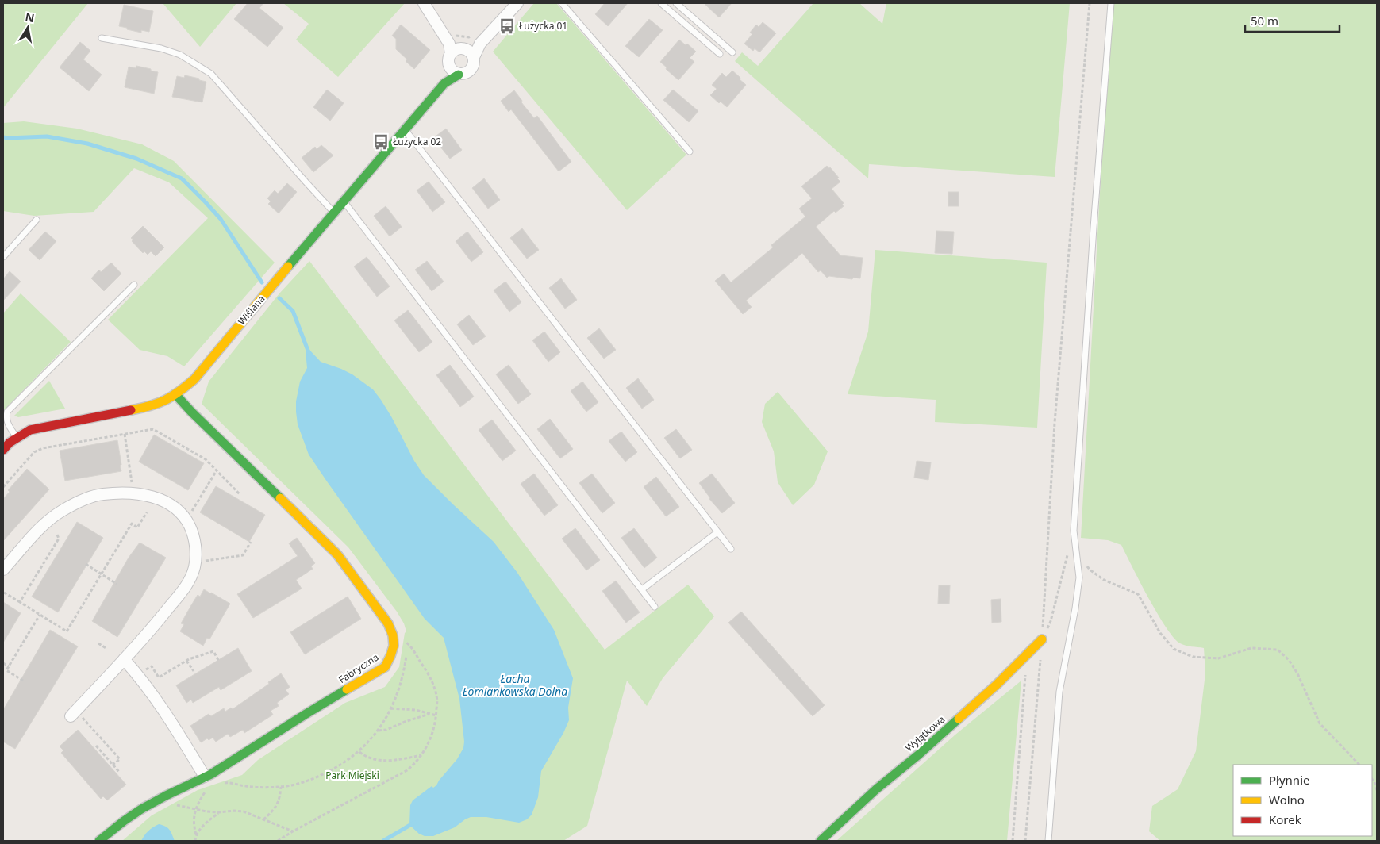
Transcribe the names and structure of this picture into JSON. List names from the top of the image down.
{
  "streets": {
    "street": ["Wiślana", "Fabryczna", "Wyjątkowa"]
  },
  "crossings": [
    ["Wiślana", "Fabryczna"]
  ],
  "water": ["Łacha Łomiankowska Dolna"],
  "parks": ["Park Miejski"],
  "places": {
    "bus stop": ["Łużycka 01", "Łużycka 02"]
  },
  "legend": ["Płynnie", "Wolno", "Korek"],
  "scale_bar": "50 m",
  "north": "top"
}
